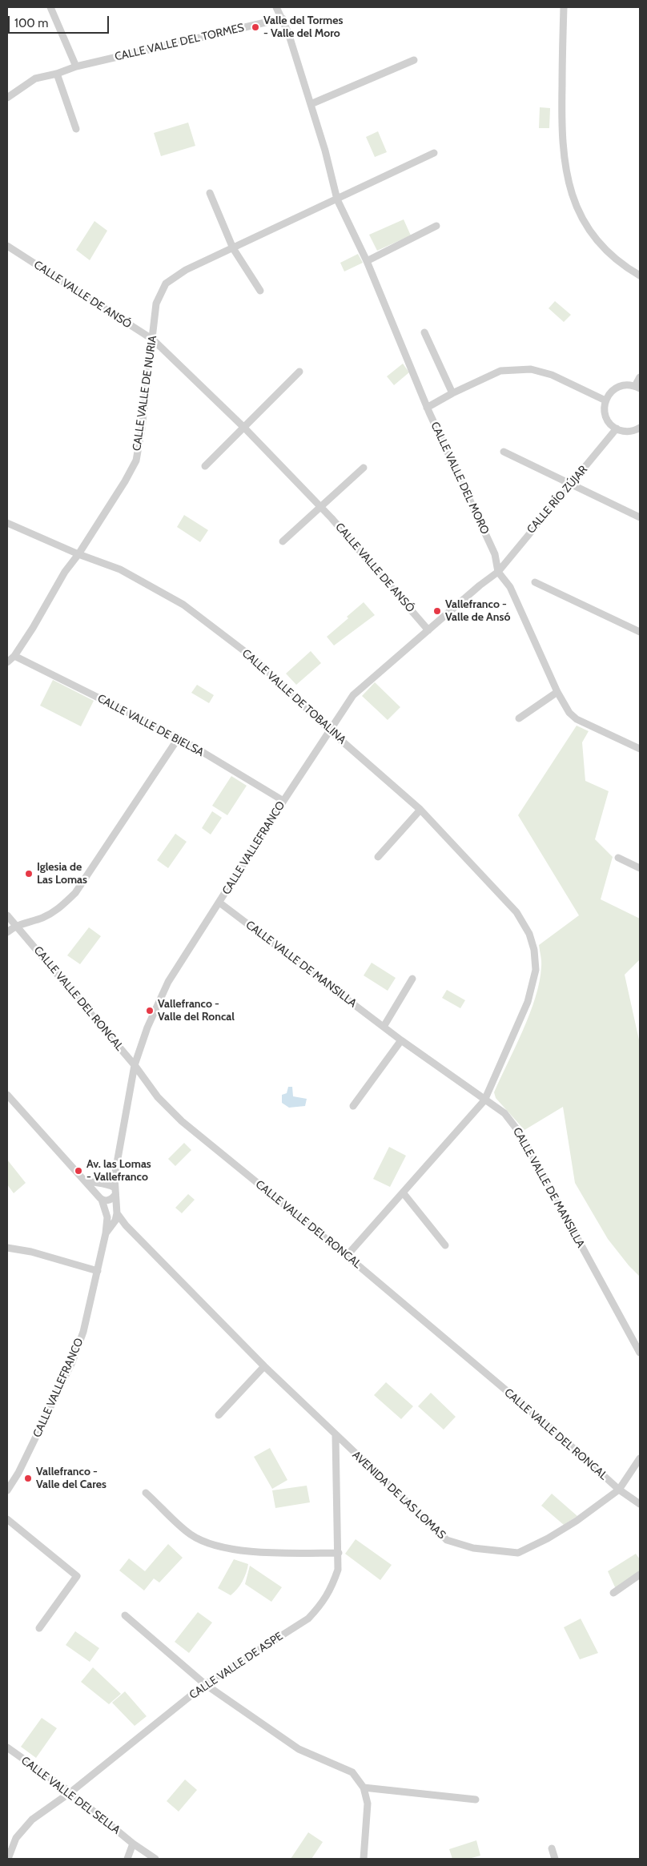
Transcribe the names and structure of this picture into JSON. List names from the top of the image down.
{
  "streets": {
    "street": [
      "CALLE VALLE DEL TORMES",
      "CALLE VALLE DE ANSÓ",
      "CALLE VALLE DE NURIA",
      "CALLE VALLE DEL MORO",
      "CALLE RÍO ZÚJAR",
      "CALLE VALLE DE TOBALINA",
      "CALLE VALLE DE BIELSA",
      "CALLE VALLEFRANCO",
      "CALLE VALLE DE MANSILLA",
      "CALLE VALLE DEL RONCAL",
      "AVENIDA DE LAS LOMAS",
      "CALLE VALLE DE ASPE",
      "CALLE VALLE DEL SELLA"
    ]
  },
  "crossings": [
    ["CALLE VALLE DEL TORMES", "CALLE VALLE DEL MORO"],
    ["CALLE VALLE DE ANSÓ", "CALLE VALLE DE NURIA"],
    ["CALLE VALLE DE ANSÓ", "CALLE VALLEFRANCO"],
    ["CALLE VALLE DE NURIA", "CALLE VALLE DEL MORO"],
    ["CALLE VALLE DE NURIA", "CALLE VALLE DE TOBALINA"],
    ["CALLE VALLE DE NURIA", "CALLE VALLE DE BIELSA"],
    ["CALLE VALLE DEL MORO", "CALLE RÍO ZÚJAR"],
    ["CALLE VALLE DEL MORO", "CALLE VALLEFRANCO"],
    ["CALLE RÍO ZÚJAR", "CALLE VALLEFRANCO"],
    ["CALLE VALLE DE TOBALINA", "CALLE VALLEFRANCO"],
    ["CALLE VALLE DE TOBALINA", "CALLE VALLE DE MANSILLA"],
    ["CALLE VALLE DE TOBALINA", "CALLE VALLE DEL RONCAL"],
    ["CALLE VALLE DE BIELSA", "CALLE VALLEFRANCO"],
    ["CALLE VALLEFRANCO", "CALLE VALLE DE MANSILLA"],
    ["CALLE VALLEFRANCO", "CALLE VALLE DEL RONCAL"],
    ["CALLE VALLEFRANCO", "AVENIDA DE LAS LOMAS"],
    ["CALLE VALLE DEL RONCAL", "AVENIDA DE LAS LOMAS"],
    ["AVENIDA DE LAS LOMAS", "CALLE VALLE DE ASPE"],
    ["CALLE VALLE DE ASPE", "CALLE VALLE DEL SELLA"]
  ],
  "places": [
    "Valle del Tormes - Valle del Moro",
    "Vallefranco - Valle de Ansó",
    "Iglesia de Las Lomas",
    "Vallefranco - Valle del Roncal",
    "Av. las Lomas - Vallefranco",
    "Vallefranco - Valle del Cares"
  ],
  "scale_bar": "100 m"
}
